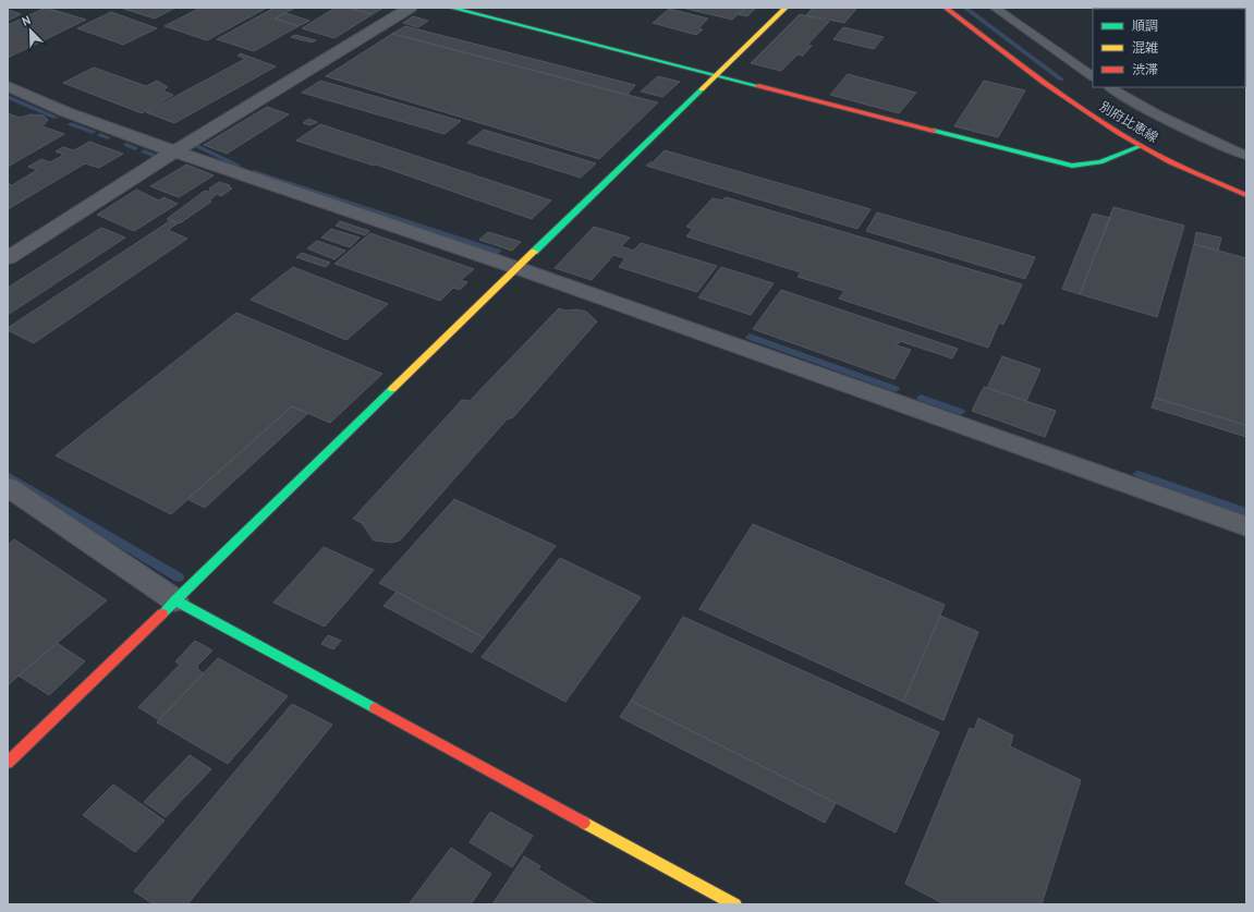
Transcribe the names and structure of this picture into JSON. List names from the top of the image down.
{
  "streets": {
    "street": ["別府比恵線"]
  },
  "legend": ["順調", "混雑", "渋滞"],
  "north": "top left"
}
